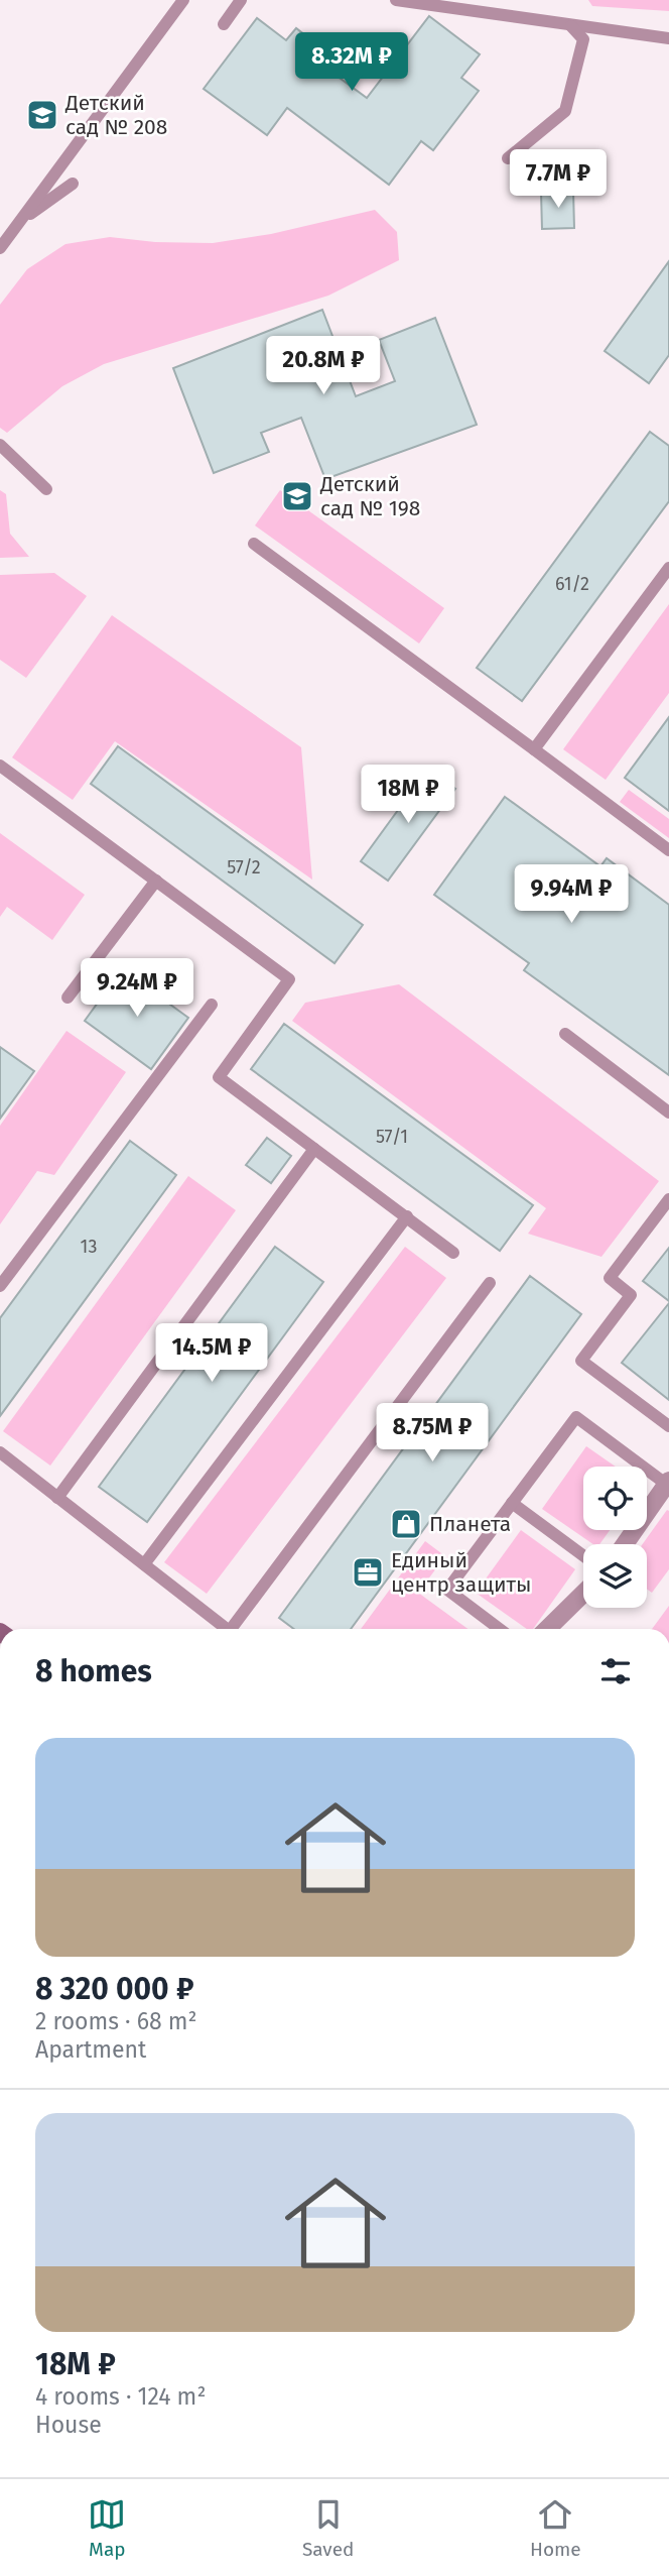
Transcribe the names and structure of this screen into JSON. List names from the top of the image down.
{
  "places": {
    "school or university": ["Детский сад № 208", "Детский сад № 198"],
    "shop": ["Планета"],
    "office": ["Единый центр защиты"]
  },
  "house_numbers": [
    "61/2",
    "57/2",
    "57/1",
    "13"
  ],
  "page": {
    "price": [
      "8.32M ₽",
      "7.7M ₽",
      "20.8M ₽",
      "18M ₽",
      "9.94M ₽",
      "9.24M ₽",
      "14.5M ₽",
      "8.75M ₽"
    ],
    "heading": "8 homes",
    "list": [
      {
        "name": "8 320 000 ₽",
        "note": "2 rooms · 68 m² · Apartment"
      },
      {
        "name": "18M ₽",
        "note": "4 rooms · 124 m² · House"
      }
    ],
    "tabs": ["Map", "Saved", "Home"]
  }
}
